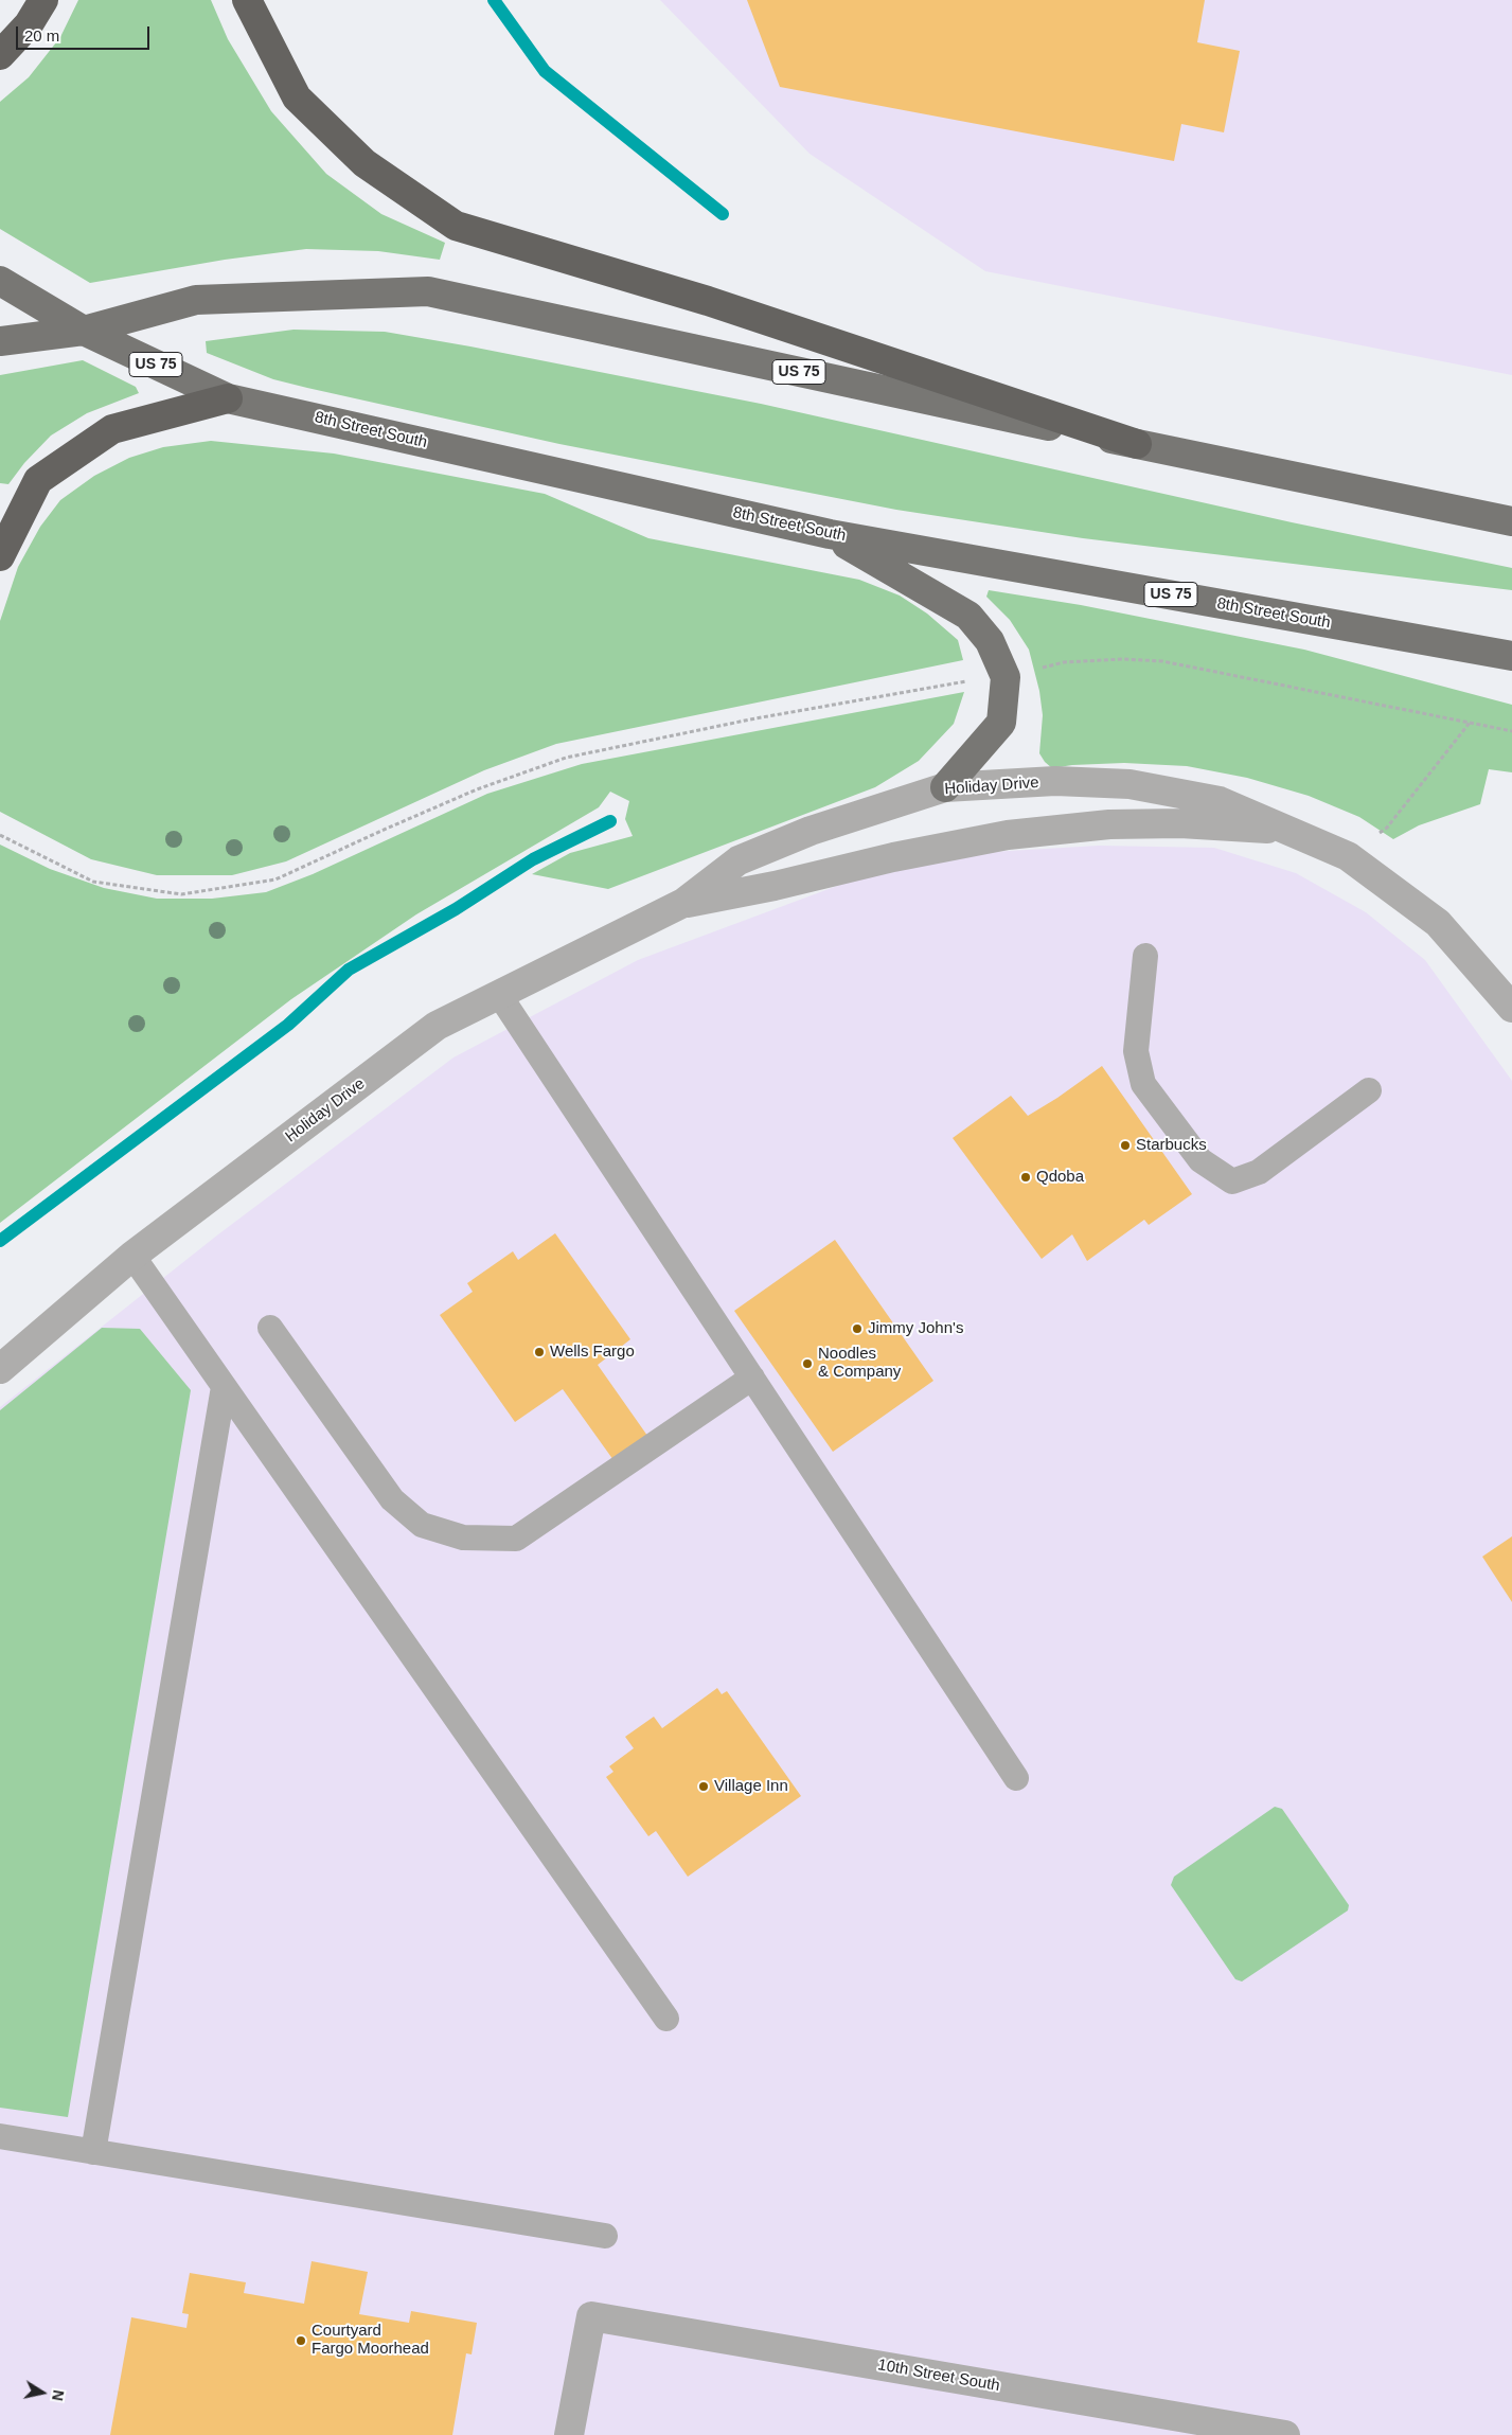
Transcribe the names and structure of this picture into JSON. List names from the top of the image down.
{
  "streets": {
    "main road": ["US 75", "8th Street South"],
    "street": ["Holiday Drive", "10th Street South"]
  },
  "crossings": [
    ["US 75", "8th Street South"]
  ],
  "places": [
    "Starbucks",
    "Qdoba",
    "Jimmy John's",
    "Wells Fargo",
    "Noodles & Company",
    "Village Inn",
    "Courtyard Fargo Moorhead"
  ],
  "scale_bar": "20 m",
  "north": "right"
}
